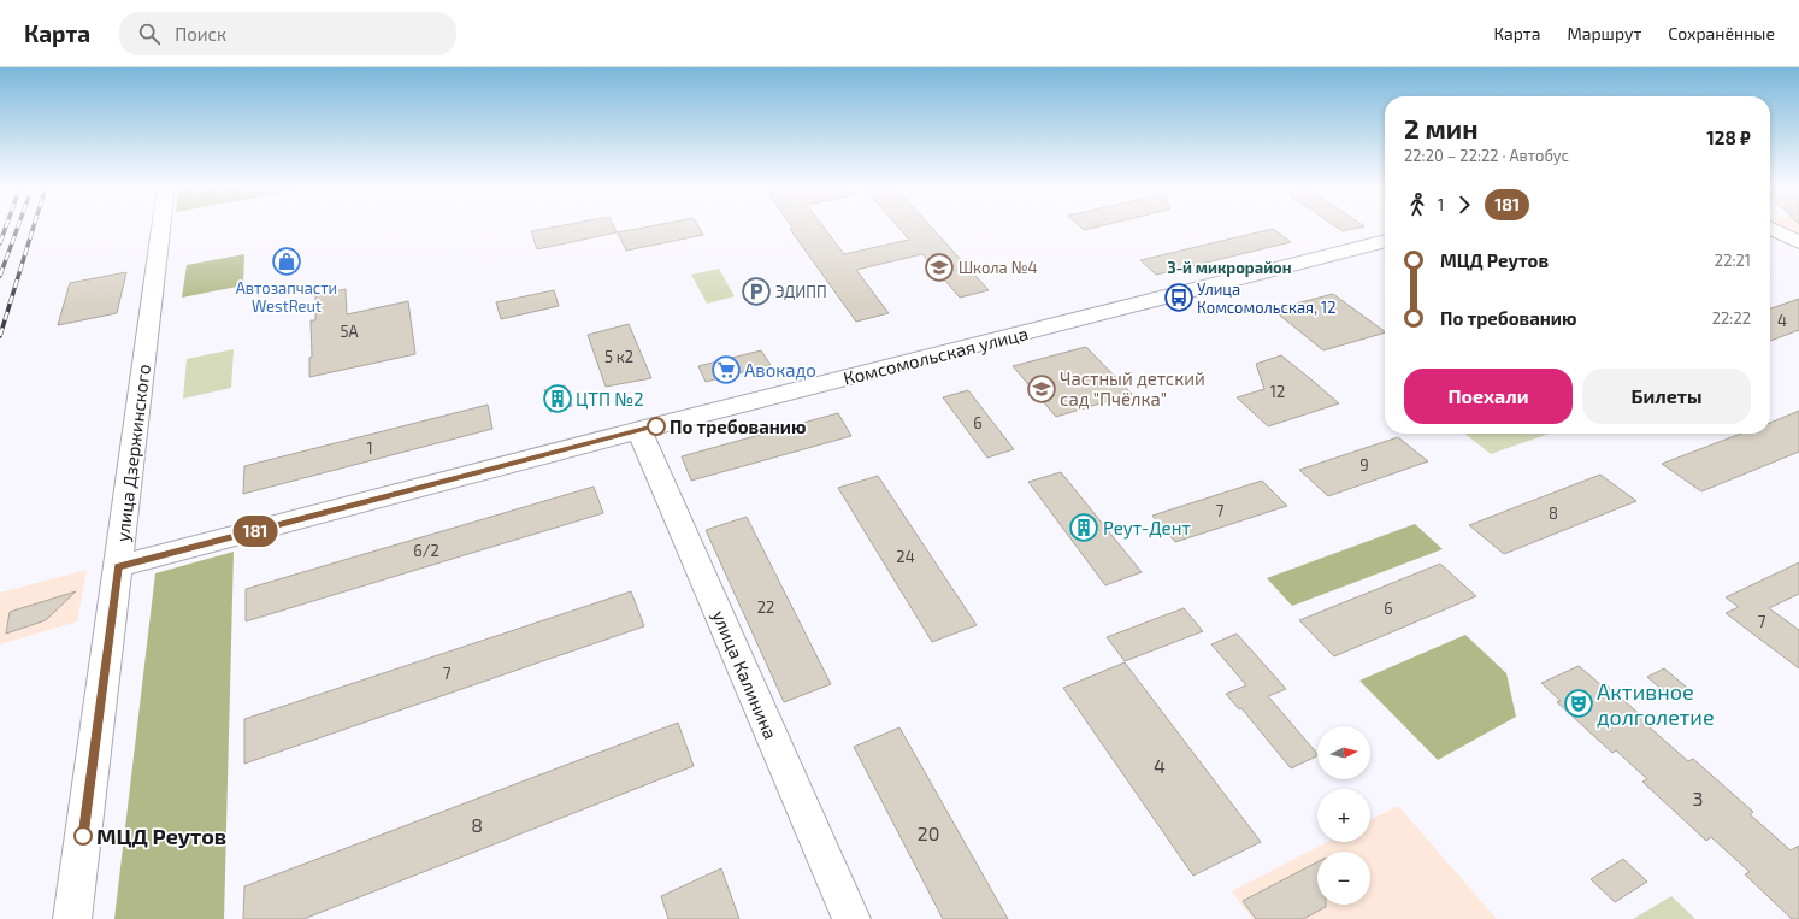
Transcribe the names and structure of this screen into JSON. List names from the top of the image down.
{
  "streets": {
    "street": ["Комсомольская улица", "улица Дзержинского", "улица Калинина"]
  },
  "crossings": [
    ["Комсомольская улица", "улица Дзержинского"],
    ["Комсомольская улица", "улица Калинина"]
  ],
  "districts": ["3-й микрорайон"],
  "places": {
    "shop": ["Автозапчасти WestReut"],
    "school or university": ["Школа №4", "Частный детский сад \"Пчёлка\""],
    "parking": ["ЭДИПП"],
    "bus stop": ["Улица Комсомольская, 12"],
    "supermarket": ["Авокадо"],
    "building": ["ЦТП №2", "Реут-Дент"],
    "other": ["По требованию", "МЦД Реутов"],
    "theatre": ["Активное долголетие"]
  },
  "lines": ["bus line 181"],
  "house_numbers": [
    "4",
    "5А",
    "5 к2",
    "12",
    "6",
    "1",
    "9",
    "7",
    "8",
    "6/2",
    "24",
    "22",
    "6",
    "7",
    "7",
    "4",
    "3",
    "8",
    "20"
  ],
  "north": "right",
  "page": {
    "header": "Карта",
    "search": "Поиск",
    "nav": ["Карта", "Маршрут", "Сохранённые"],
    "on_map": "181",
    "heading": ["2 мин", "22:20 – 22:22 · Автобус", "128 ₽"],
    "legs": ["1", "181"],
    "list": [
      {
        "name": "МЦД Реутов",
        "value": "22:21"
      },
      {
        "name": "По требованию",
        "value": "22:22"
      }
    ],
    "buttons": ["Поехали", "Билеты"],
    "map_buttons": ["+", "−"]
  }
}
